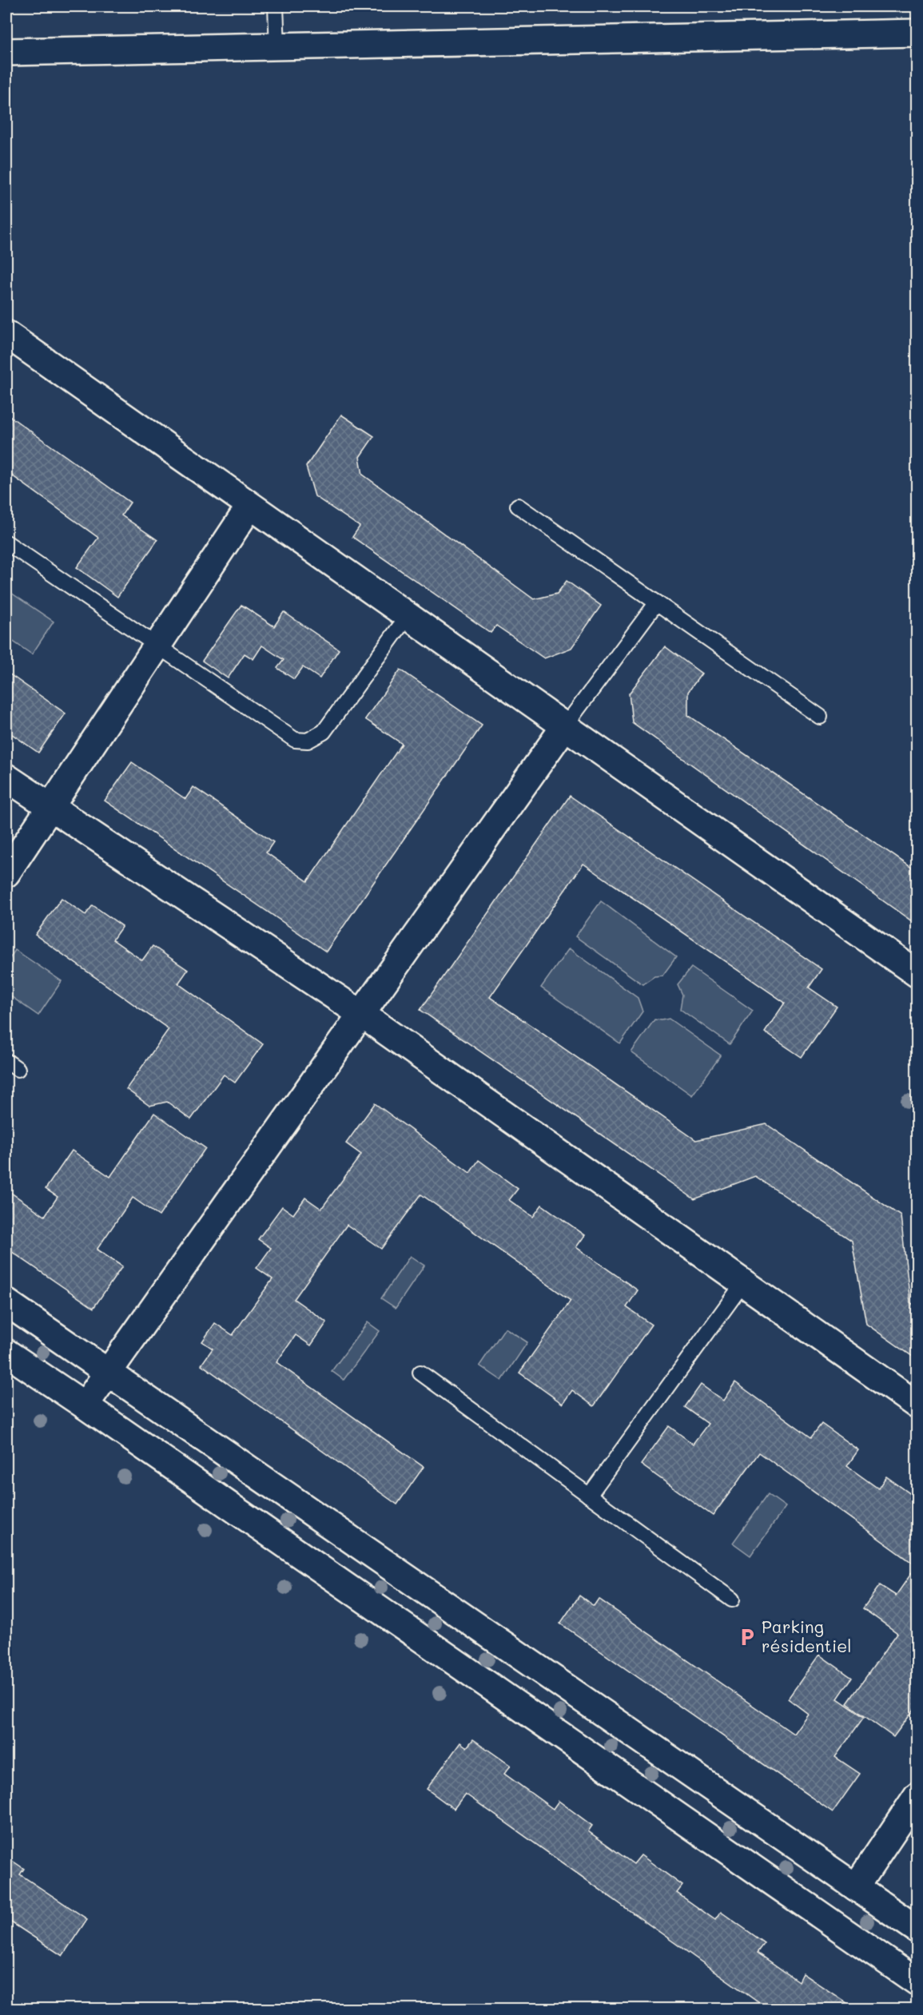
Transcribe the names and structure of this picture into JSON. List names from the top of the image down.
{
  "places": {
    "parking": ["Parking résidentiel"]
  }
}
